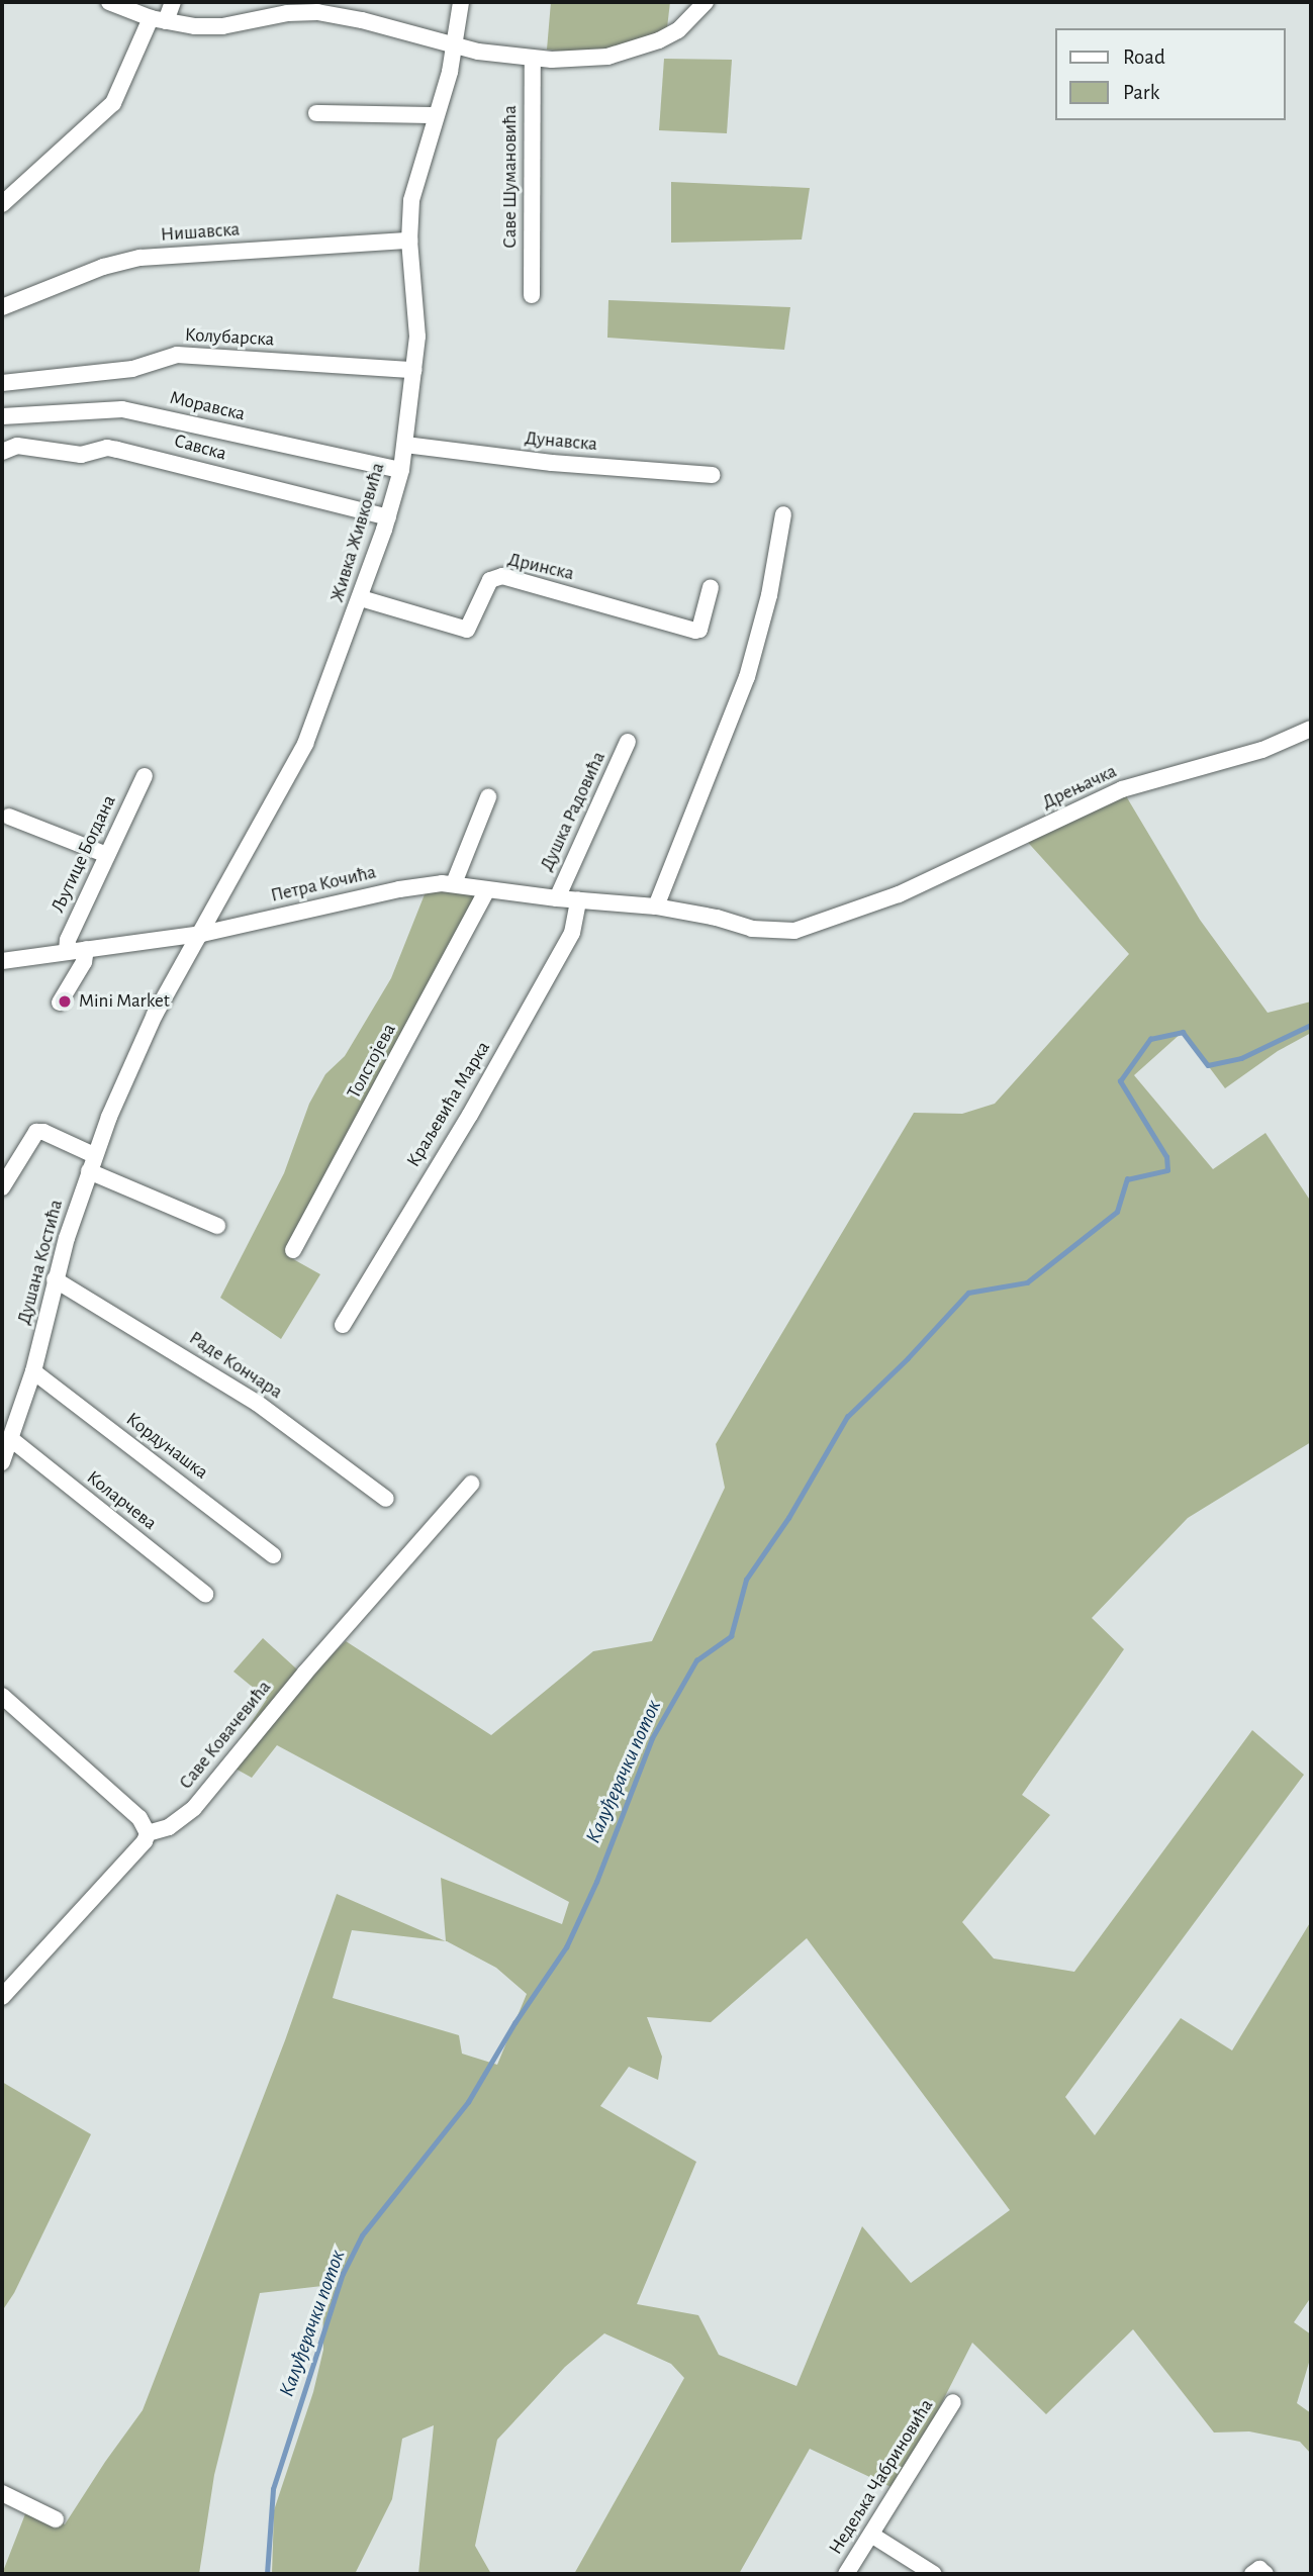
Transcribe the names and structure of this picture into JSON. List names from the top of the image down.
{
  "streets": {
    "street": [
      "Саве Шумановића",
      "Нишавска",
      "Колубарска",
      "Моравска",
      "Дунавска",
      "Савска",
      "Живка Живковића",
      "Дринска",
      "Дрењачка",
      "Душка Радовића",
      "Љутице Богдана",
      "Петра Кочића",
      "Толстојева",
      "Краљевића Марка",
      "Душана Костића",
      "Раде Кончара",
      "Кордунашка",
      "Коларчева",
      "Саве Ковачевића",
      "Недељка Чабриновића"
    ]
  },
  "crossings": [
    ["Нишавска", "Живка Живковића"],
    ["Колубарска", "Живка Живковића"],
    ["Моравска", "Живка Живковића"],
    ["Дунавска", "Живка Живковића"],
    ["Савска", "Живка Живковића"],
    ["Живка Живковића", "Дринска"],
    ["Живка Живковића", "Петра Кочића"],
    ["Живка Живковића", "Душана Костића"],
    ["Дрењачка", "Петра Кочића"],
    ["Душка Радовића", "Петра Кочића"],
    ["Љутице Богдана", "Петра Кочића"],
    ["Петра Кочића", "Толстојева"],
    ["Петра Кочића", "Краљевића Марка"],
    ["Петра Кочића", "Душана Костића"],
    ["Душана Костића", "Раде Кончара"],
    ["Душана Костића", "Кордунашка"],
    ["Душана Костића", "Коларчева"]
  ],
  "water": ["Калуђерачки поток"],
  "places": ["Mini Market"],
  "legend": ["Road", "Park"]
}
